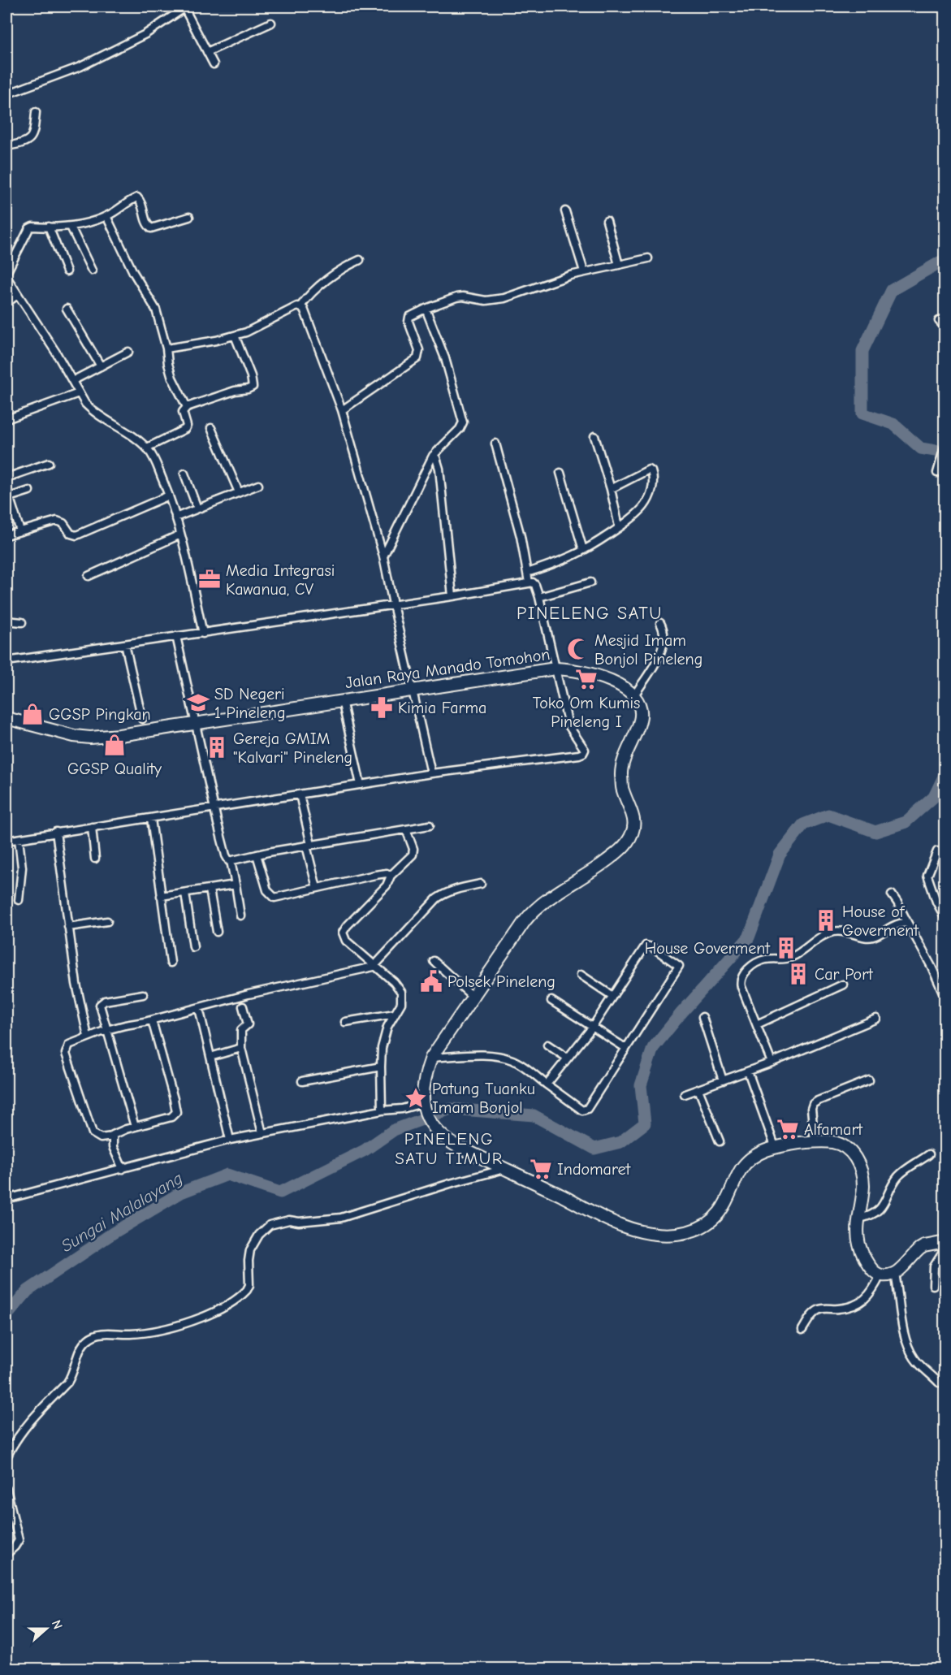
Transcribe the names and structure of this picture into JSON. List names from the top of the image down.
{
  "streets": {
    "highway": ["Jalan Raya Manado Tomohon"]
  },
  "districts": ["PINELENG SATU", "PINELENG SATU TIMUR"],
  "water": ["Sungai Malalayang"],
  "places": {
    "office": ["Media Integrasi Kawanua, CV"],
    "mosque": ["Mesjid Imam Bonjol Pineleng"],
    "supermarket": ["Toko Om Kumis Pineleng I", "Alfamart", "Indomaret"],
    "school or university": ["SD Negeri 1 Pineleng"],
    "pharmacy": ["Kimia Farma"],
    "shop": ["GGSP Pingkan", "GGSP Quality"],
    "building": [
      "Gereja GMIM \"Kalvari\" Pineleng",
      "House of Goverment",
      "House Goverment",
      "Car Port"
    ],
    "public building": ["Polsek Pineleng"],
    "place": ["Patung Tuanku Imam Bonjol"]
  },
  "north": "right"
}
